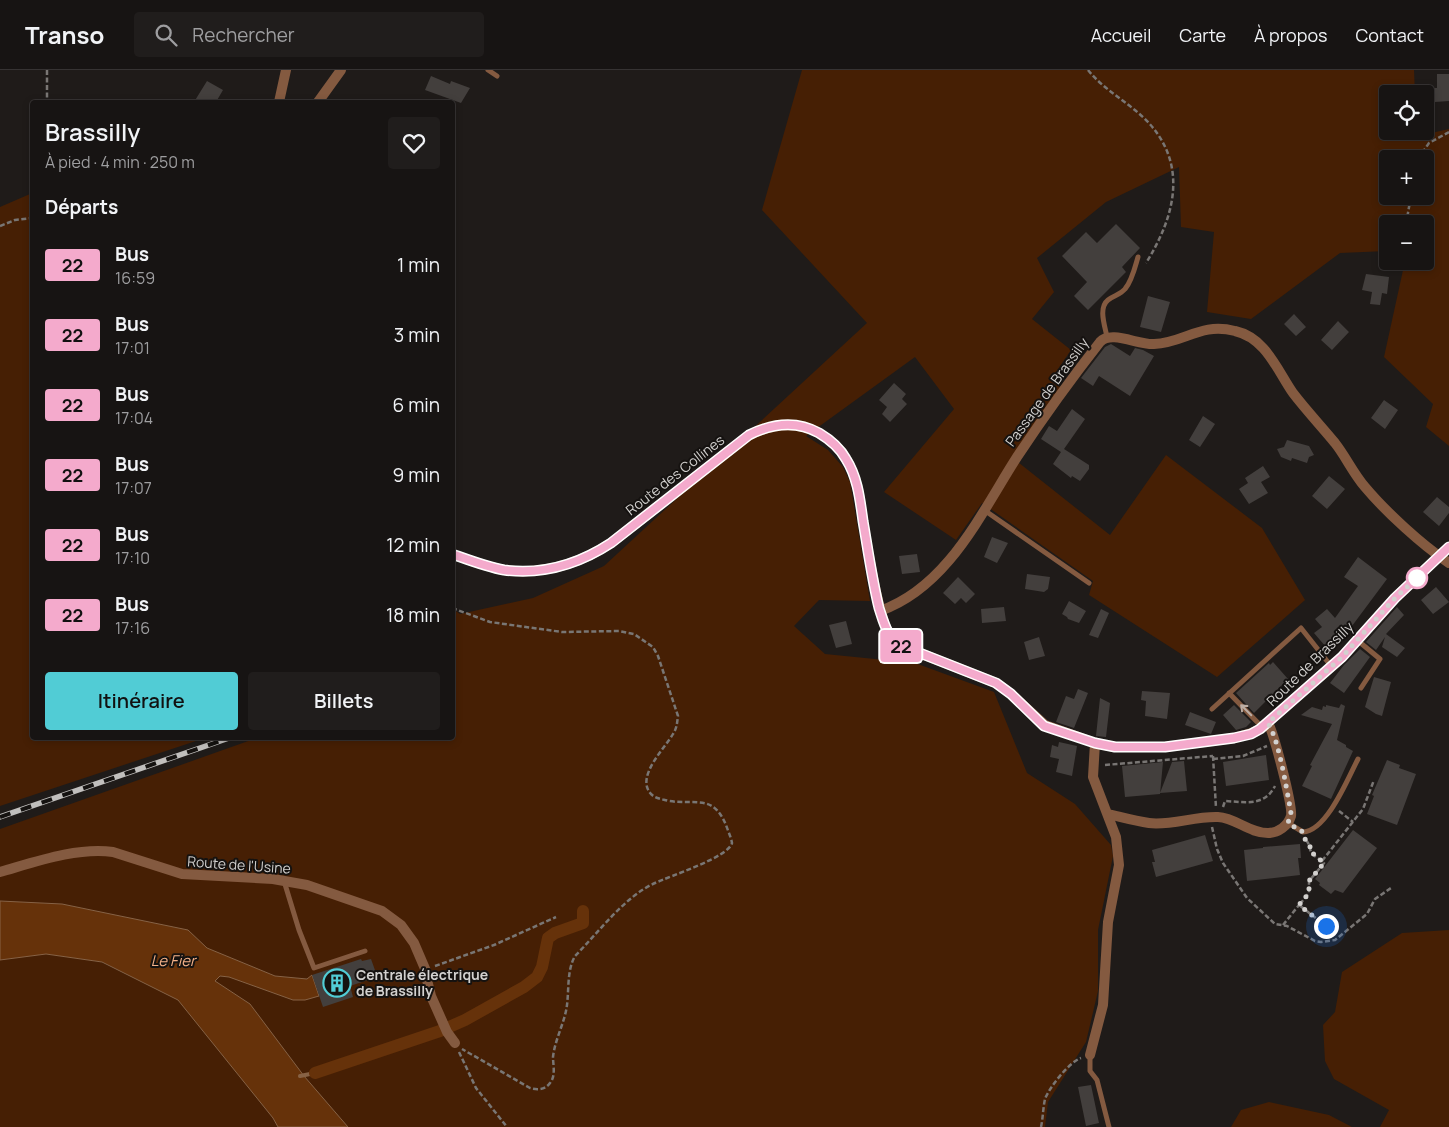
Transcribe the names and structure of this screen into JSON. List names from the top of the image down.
{
  "streets": {
    "street": [
      "Passage de Brassilly",
      "Route des Collines",
      "Route de Brassilly",
      "Route de l'Usine"
    ]
  },
  "crossings": [
    ["Passage de Brassilly", "Route des Collines"],
    ["Passage de Brassilly", "Route de Brassilly"],
    ["Route des Collines", "Route de Brassilly"]
  ],
  "water": ["Le Fier"],
  "places": {
    "building": ["Centrale électrique de Brassilly"]
  },
  "lines": ["bus line 22"],
  "page": {
    "header": "Transo",
    "search": "Rechercher",
    "nav": [
      "Accueil",
      "Carte",
      "À propos",
      "Contact"
    ],
    "on_map": "22",
    "map_buttons": ["+", "−"],
    "heading": [
      ["Brassilly", "À pied · 4 min · 250 m"],
      "Départs"
    ],
    "list": [
      {
        "mark": "22",
        "name": "Bus",
        "note": "16:59",
        "value": "1 min"
      },
      {
        "mark": "22",
        "name": "Bus",
        "note": "17:01",
        "value": "3 min"
      },
      {
        "mark": "22",
        "name": "Bus",
        "note": "17:04",
        "value": "6 min"
      },
      {
        "mark": "22",
        "name": "Bus",
        "note": "17:07",
        "value": "9 min"
      },
      {
        "mark": "22",
        "name": "Bus",
        "note": "17:10",
        "value": "12 min"
      },
      {
        "mark": "22",
        "name": "Bus",
        "note": "17:16",
        "value": "18 min"
      }
    ],
    "buttons": ["Itinéraire", "Billets"]
  }
}
